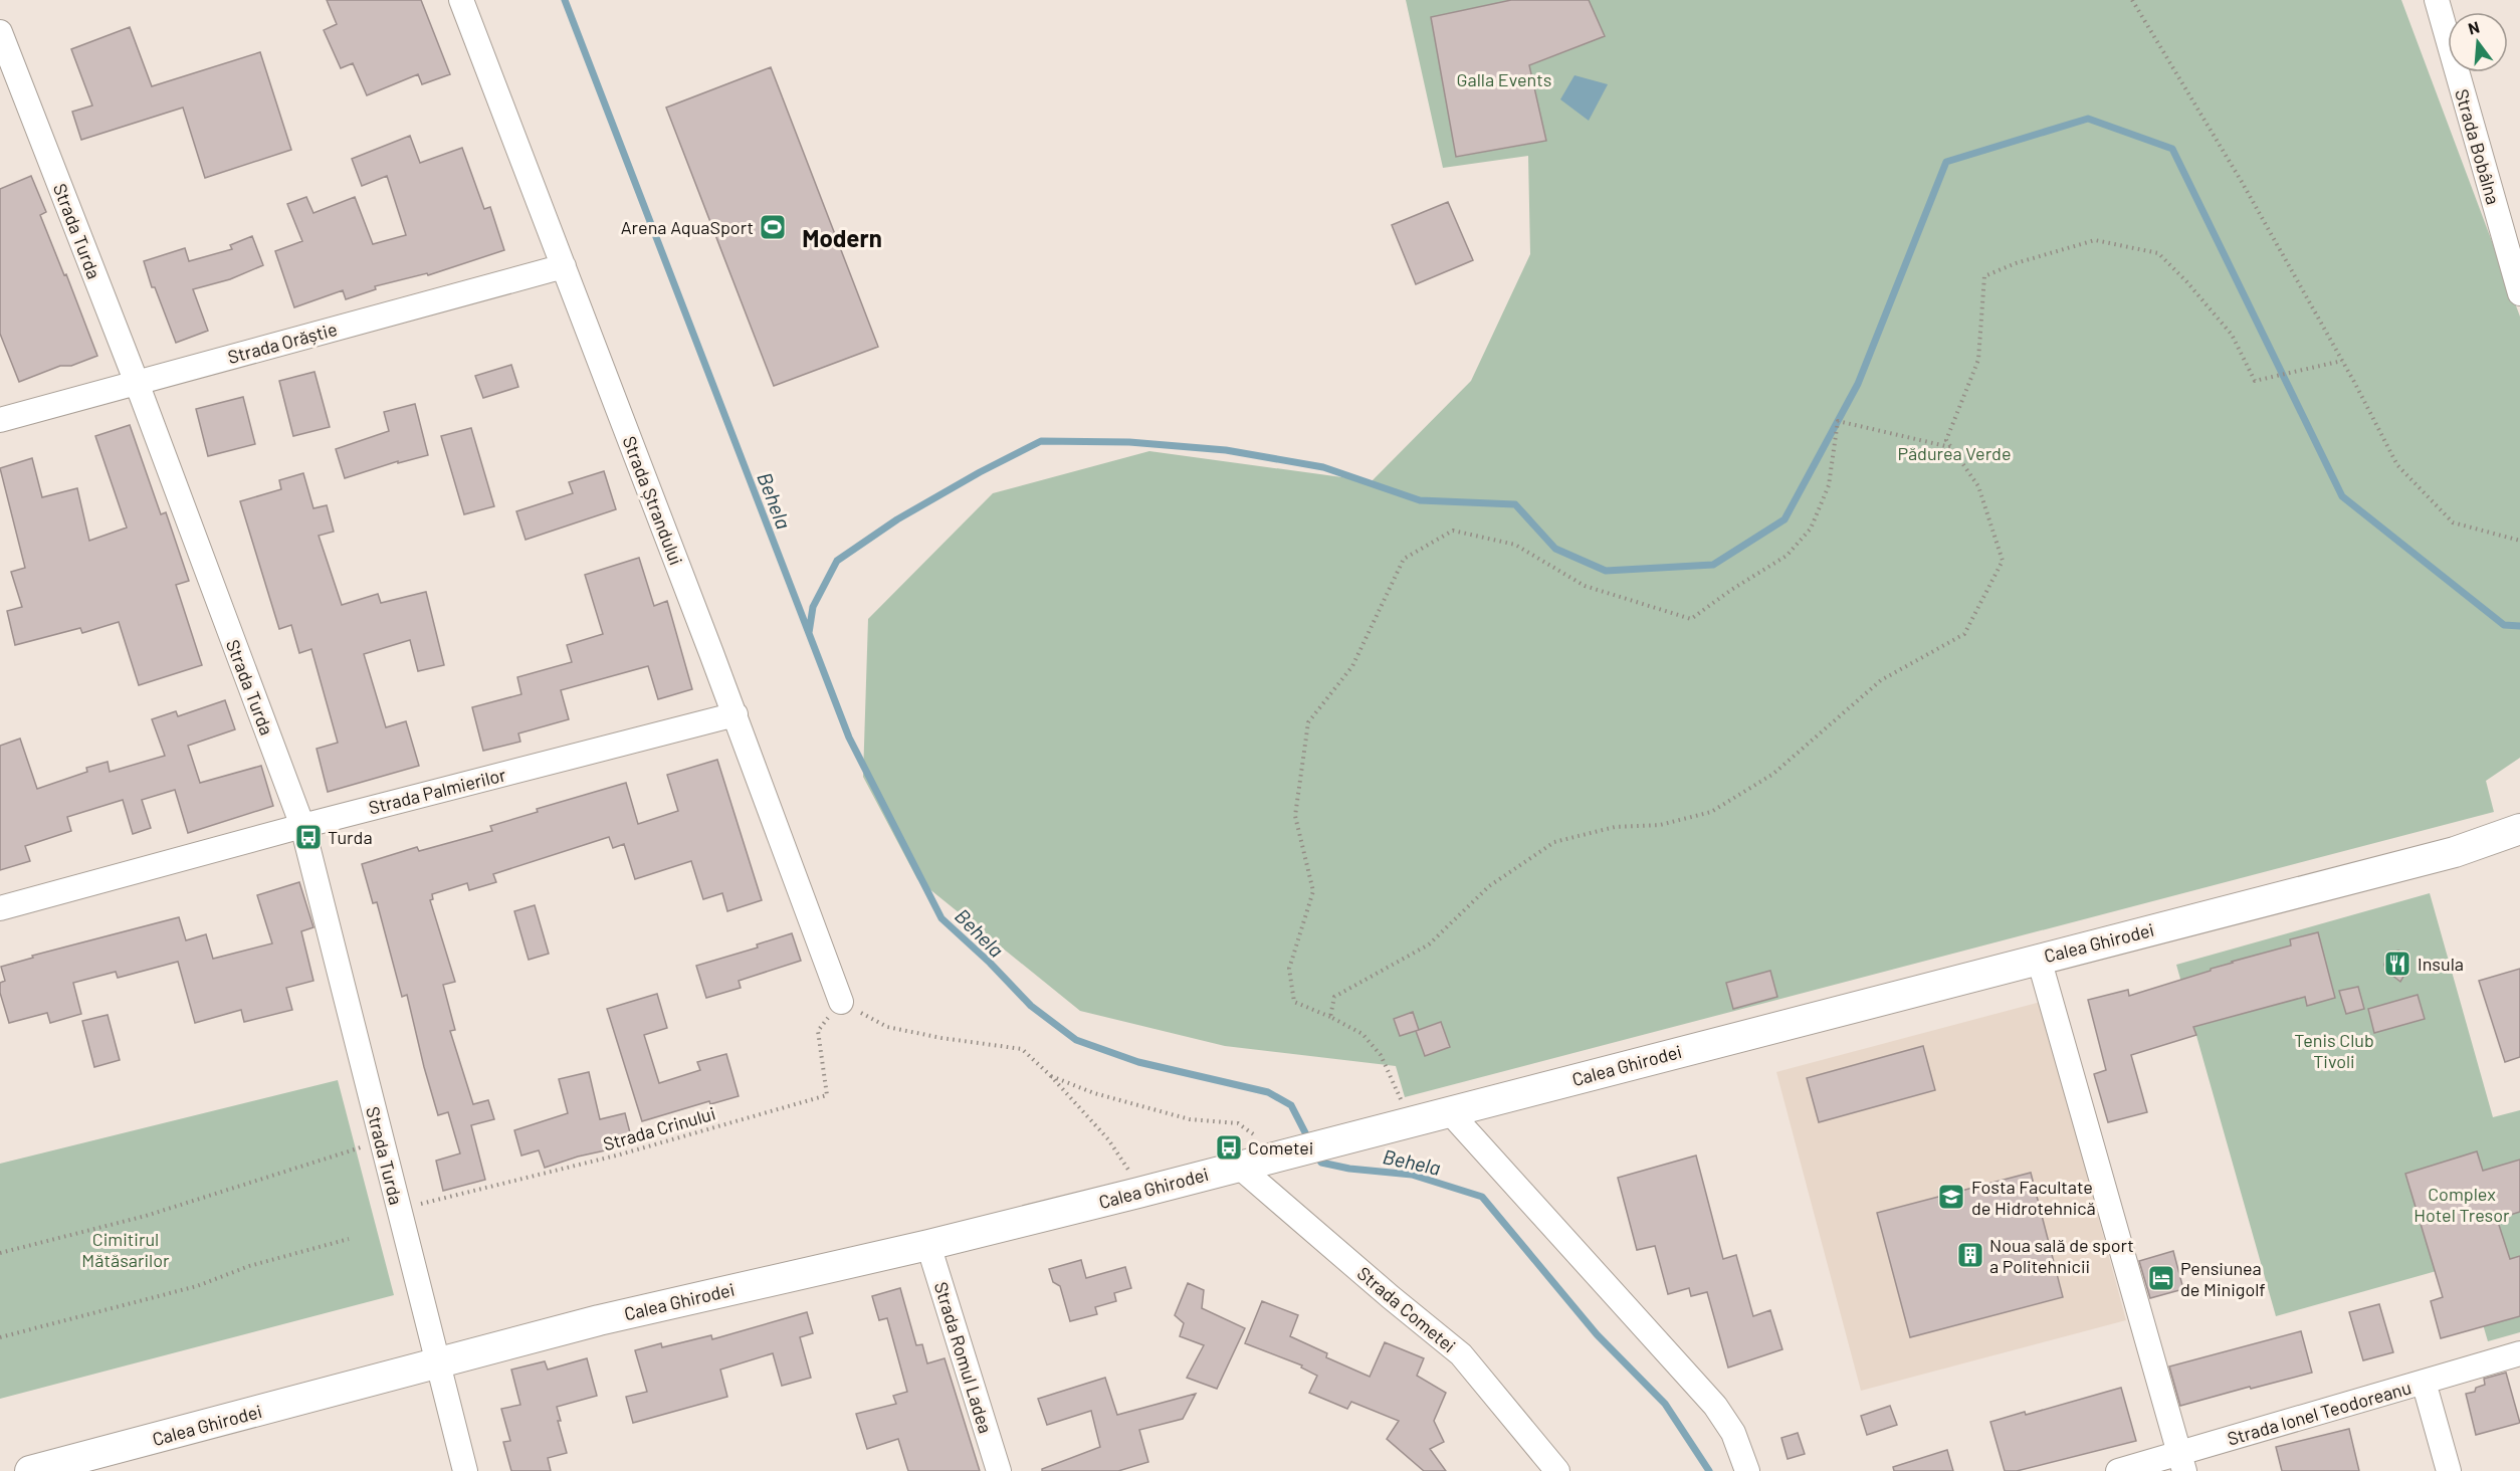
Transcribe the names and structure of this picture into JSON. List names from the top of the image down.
{
  "streets": {
    "street": [
      "Strada Bobâlna",
      "Strada Turda",
      "Strada Orăștie",
      "Strada Ștrandului",
      "Strada Palmierilor",
      "Calea Ghirodei",
      "Strada Cometei",
      "Strada Romul Ladea",
      "Strada Ionel Teodoreanu"
    ],
    "path": ["Strada Crinului"]
  },
  "crossings": [
    ["Strada Turda", "Strada Orăștie"],
    ["Strada Turda", "Strada Palmierilor"],
    ["Strada Turda", "Calea Ghirodei"],
    ["Strada Turda", "Strada Crinului"],
    ["Strada Orăștie", "Strada Ștrandului"],
    ["Strada Ștrandului", "Strada Palmierilor"],
    ["Strada Ștrandului", "Strada Crinului"],
    ["Calea Ghirodei", "Strada Cometei"],
    ["Calea Ghirodei", "Strada Romul Ladea"]
  ],
  "districts": ["Modern"],
  "water": ["Behela"],
  "parks": [
    "Galla Events",
    "Pădurea Verde",
    "Tenis Club Tivoli",
    "Complex Hotel Tresor",
    "Cimitirul Mătăsarilor"
  ],
  "places": {
    "sports": ["Arena AquaSport"],
    "bus stop": ["Turda", "Cometei"],
    "restaurant": ["Insula"],
    "school or university": ["Fosta Facultate de Hidrotehnică"],
    "building": ["Noua sală de sport a Politehnicii"],
    "hotel": ["Pensiunea de Minigolf"]
  },
  "north": "top"
}
